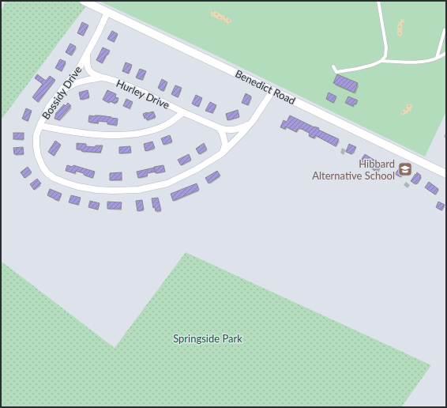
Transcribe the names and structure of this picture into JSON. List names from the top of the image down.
{
  "streets": {
    "street": ["Benedict Road", "Bossidy Drive", "Hurley Drive"]
  },
  "crossings": [
    ["Benedict Road", "Bossidy Drive"],
    ["Bossidy Drive", "Hurley Drive"]
  ],
  "parks": ["Springside Park"],
  "places": {
    "school or university": ["Hibbard Alternative School"]
  }
}
